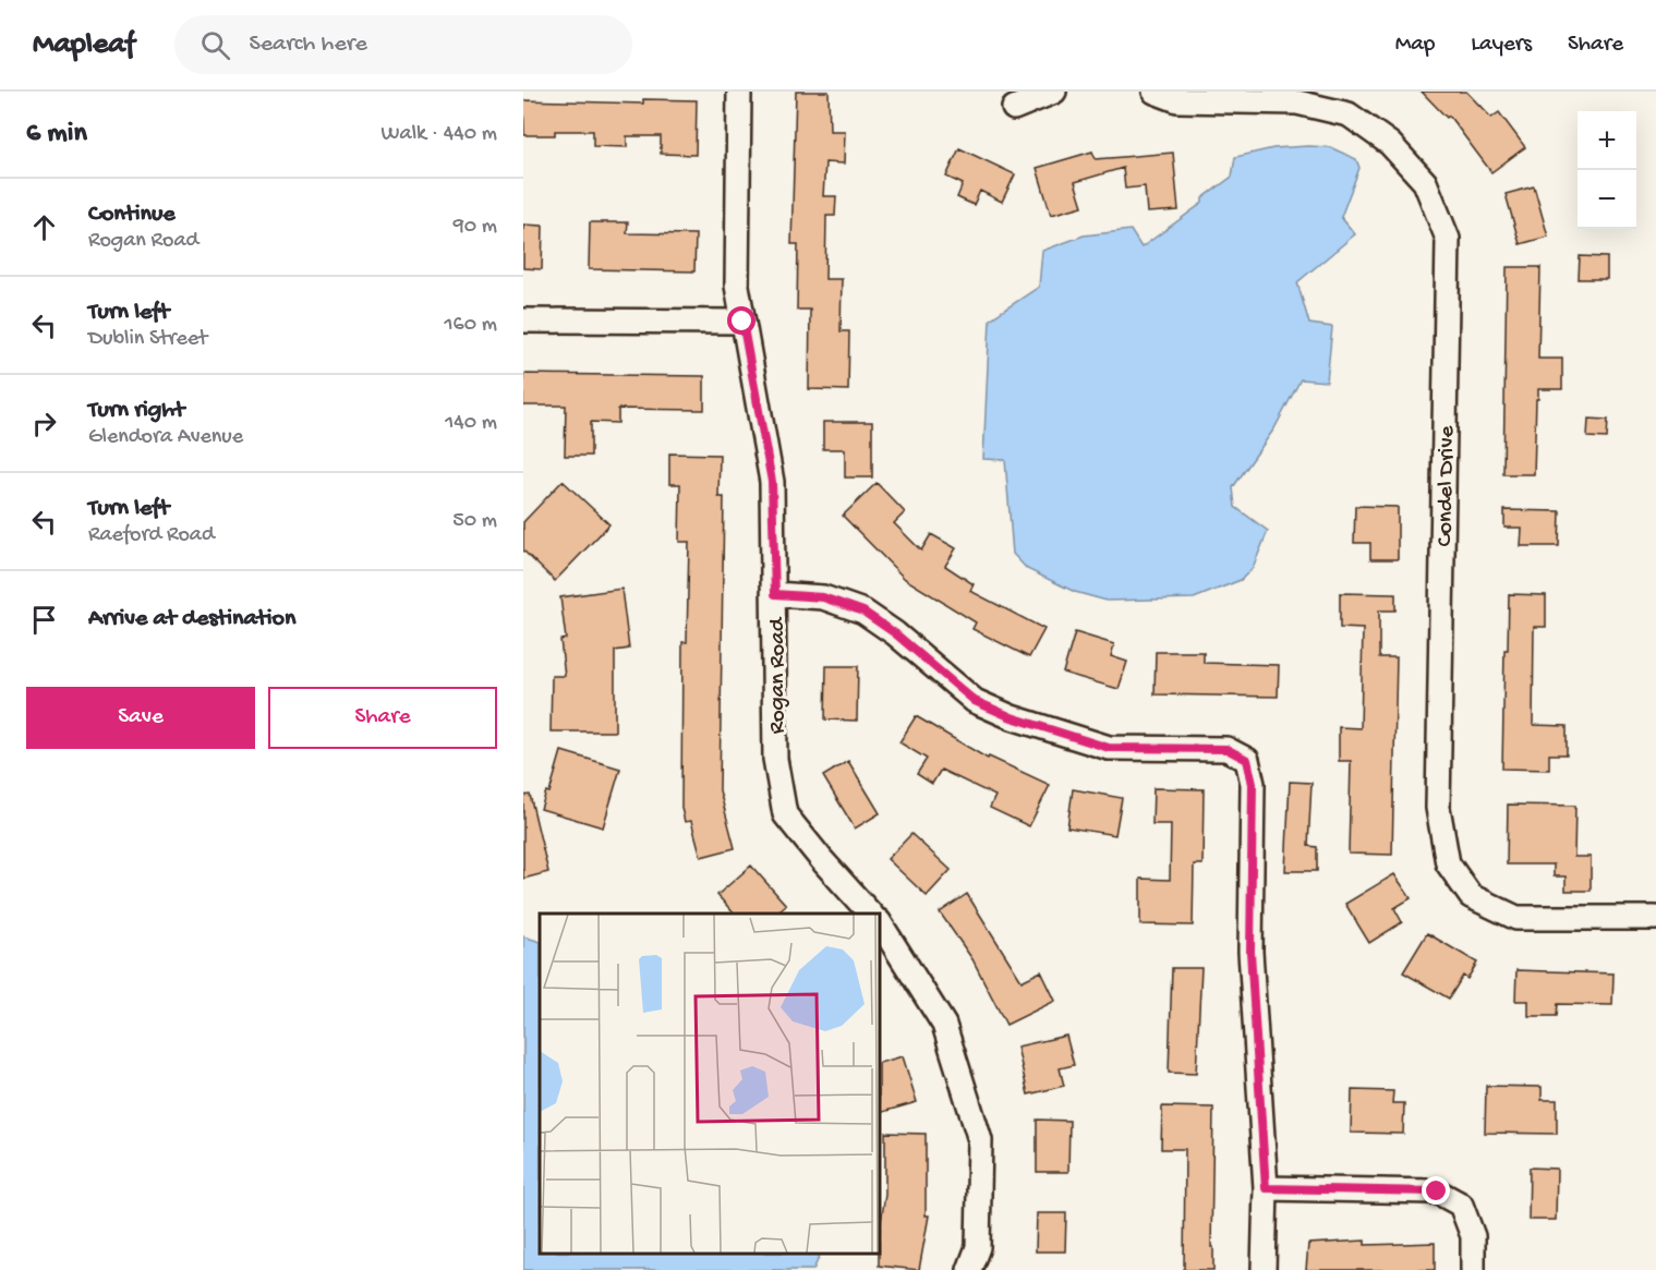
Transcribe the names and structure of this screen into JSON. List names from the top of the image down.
{
  "streets": {
    "street": ["Condel Drive", "Rogan Road"]
  },
  "page": {
    "header": "Mapleaf",
    "search": "Search here",
    "nav": ["Map", "Layers", "Share"],
    "heading": ["6 min", "Walk · 440 m"],
    "map_buttons": ["+", "−"],
    "list": [
      ["Continue", "Rogan Road", "90 m"],
      ["Turn left", "Dublin Street", "160 m"],
      ["Turn right", "Glendora Avenue", "140 m"],
      ["Turn left", "Raeford Road", "50 m"],
      "Arrive at destination"
    ],
    "buttons": ["Save", "Share"]
  }
}
